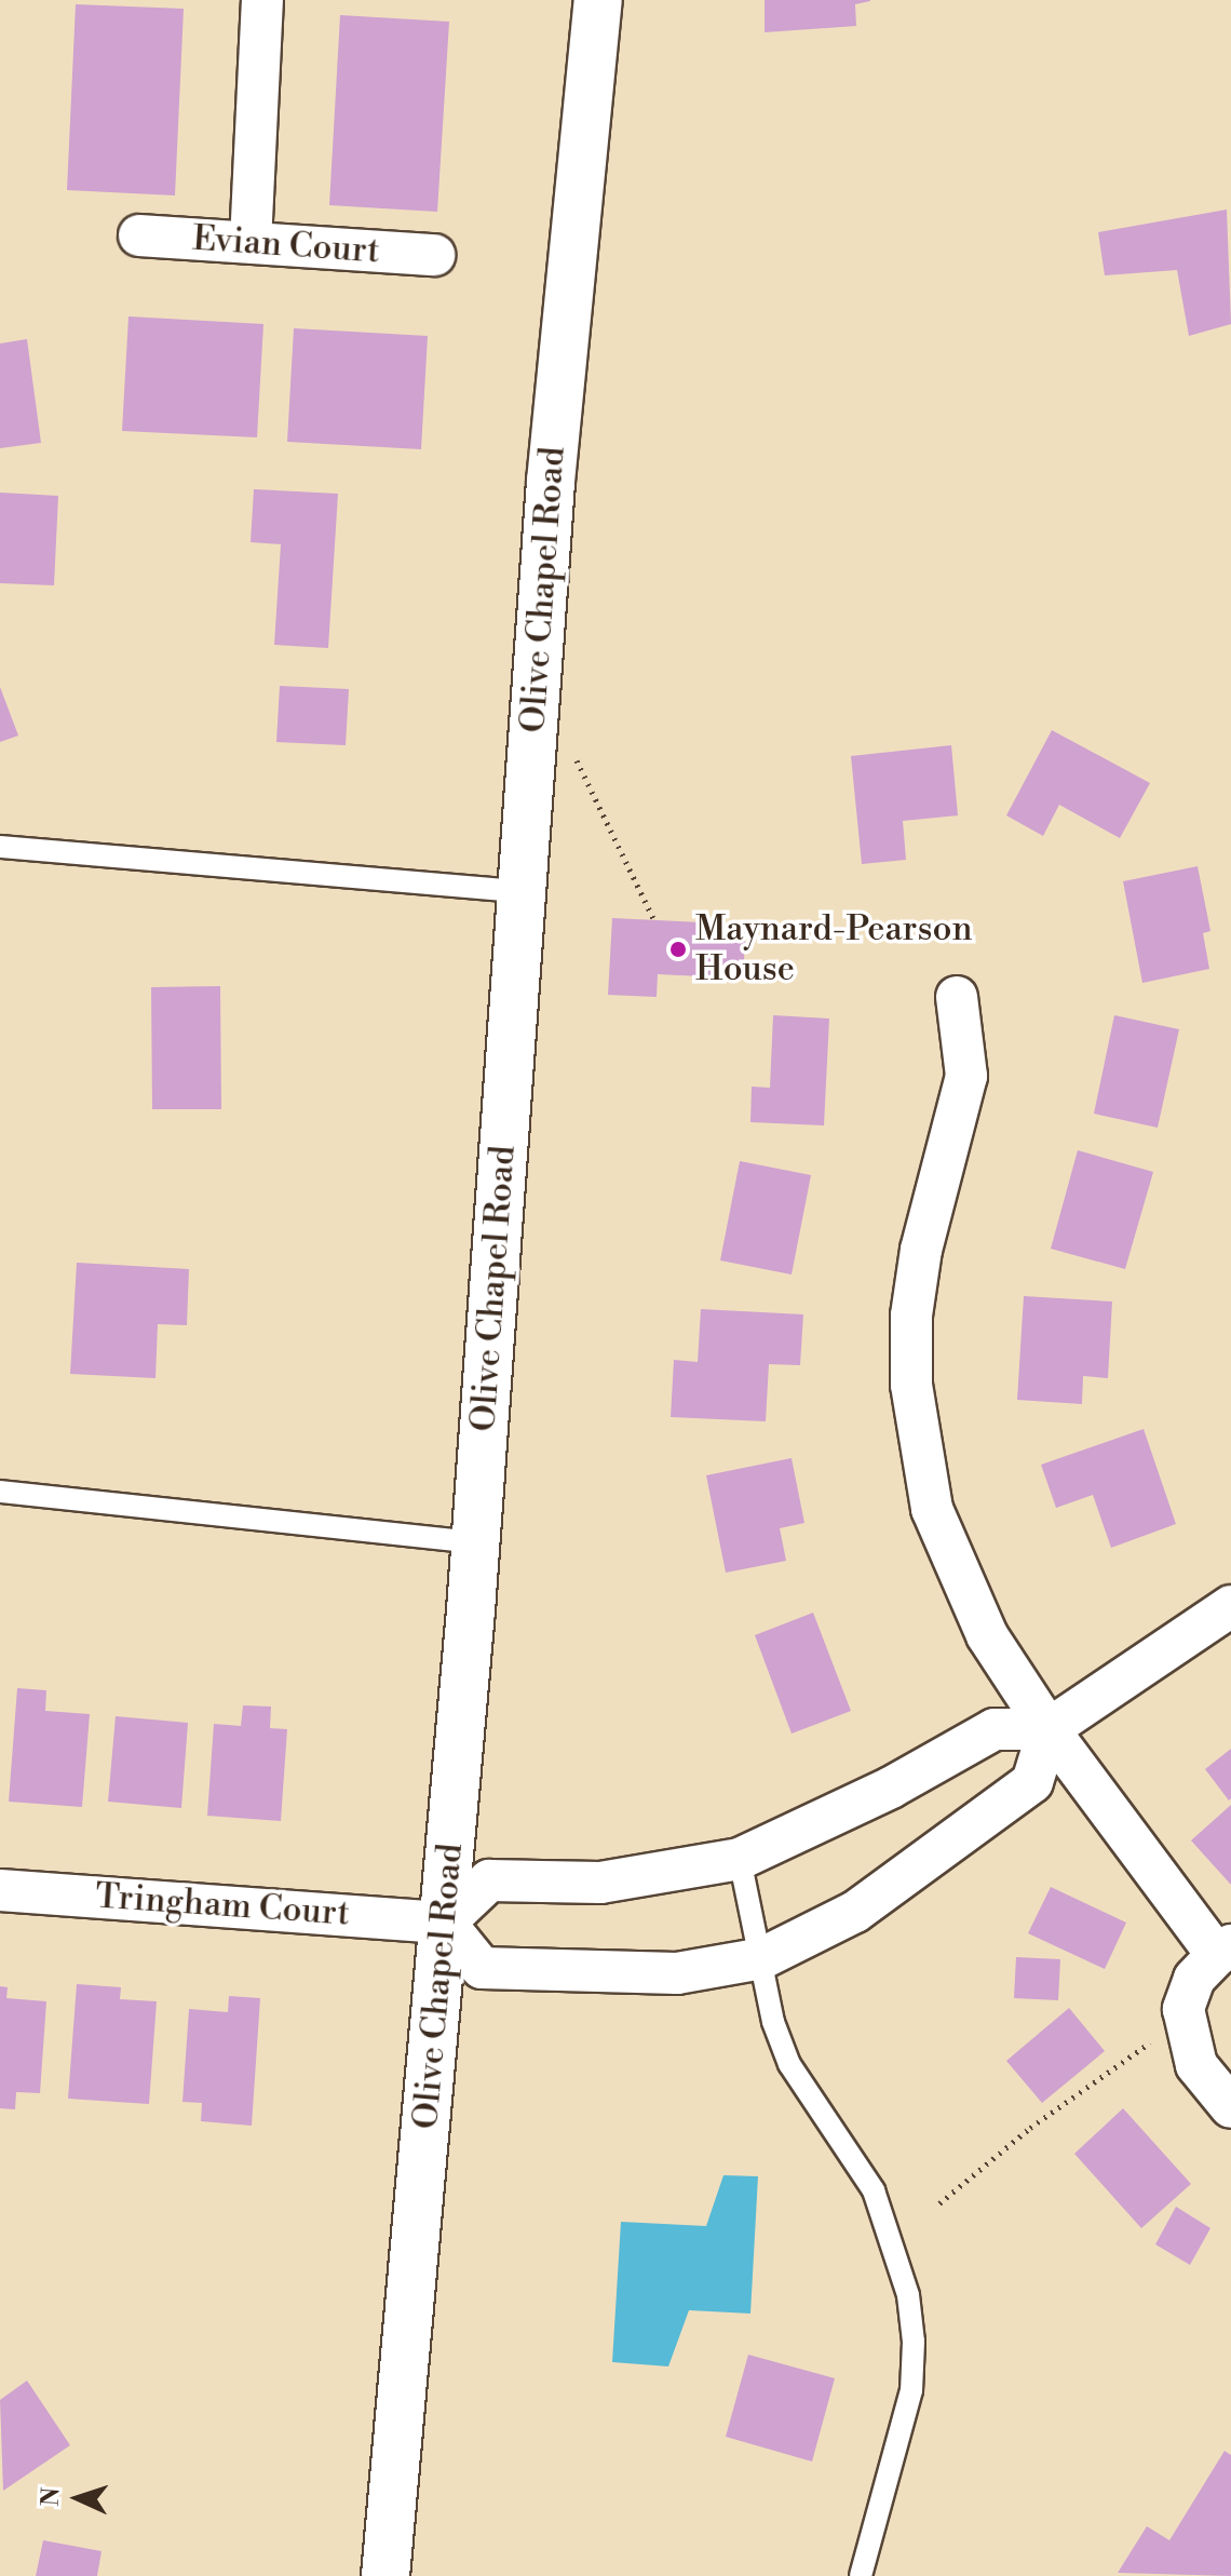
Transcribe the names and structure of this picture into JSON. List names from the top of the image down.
{
  "streets": {
    "main road": ["Olive Chapel Road"],
    "street": ["Evian Court", "Tringham Court"]
  },
  "crossings": [
    ["Olive Chapel Road", "Tringham Court"]
  ],
  "places": ["Maynard-Pearson House"],
  "north": "left"
}
